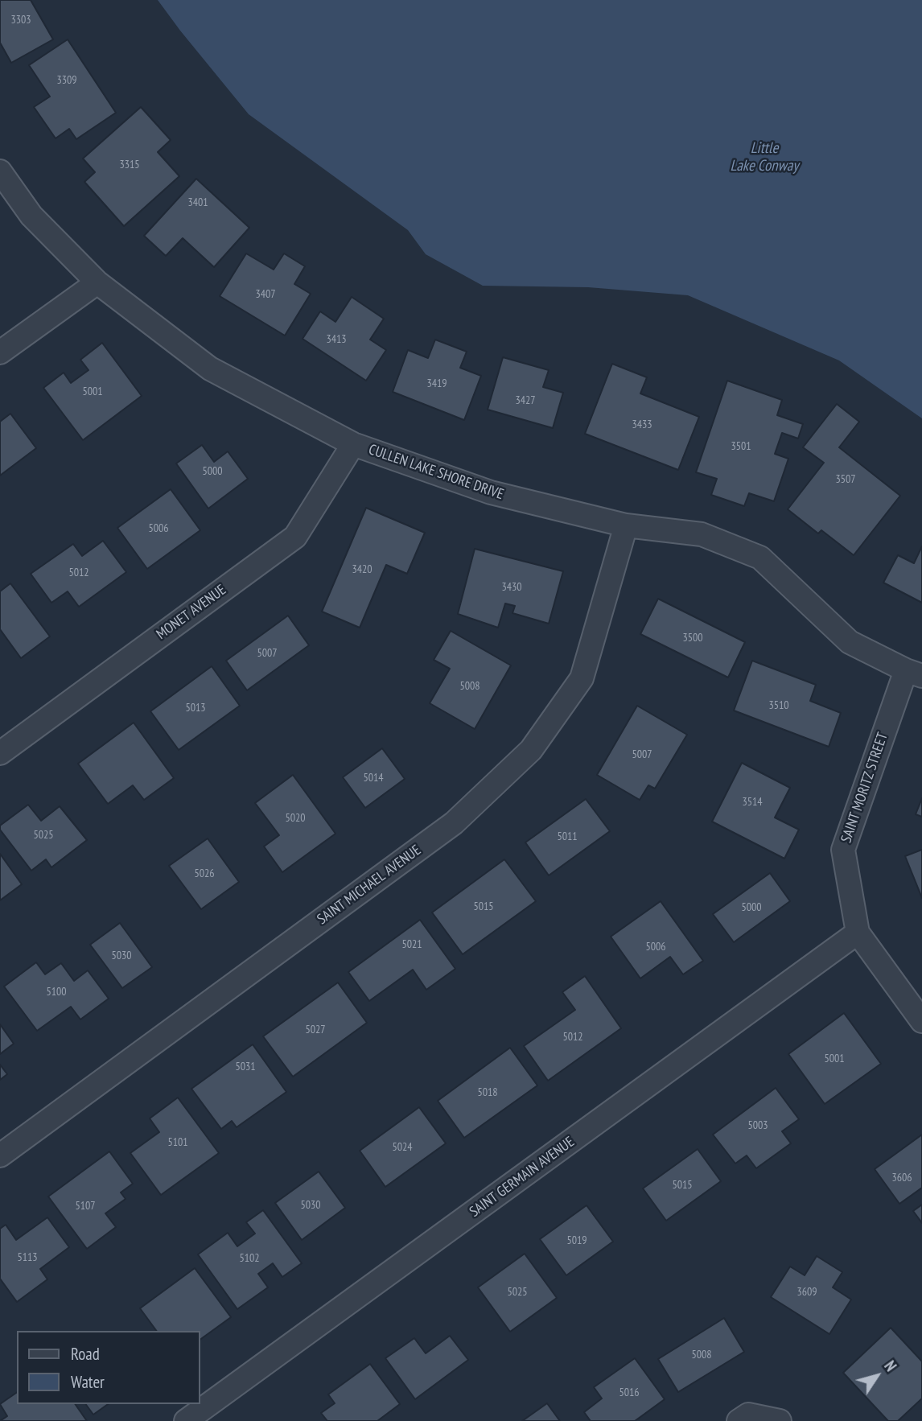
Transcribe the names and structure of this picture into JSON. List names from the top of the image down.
{
  "streets": {
    "street": [
      "CULLEN LAKE SHORE DRIVE",
      "MONET AVENUE",
      "SAINT MORITZ STREET",
      "SAINT MICHAEL AVENUE",
      "SAINT GERMAIN AVENUE"
    ]
  },
  "crossings": [
    ["CULLEN LAKE SHORE DRIVE", "MONET AVENUE"],
    ["CULLEN LAKE SHORE DRIVE", "SAINT MORITZ STREET"],
    ["CULLEN LAKE SHORE DRIVE", "SAINT MICHAEL AVENUE"],
    ["SAINT MORITZ STREET", "SAINT GERMAIN AVENUE"]
  ],
  "water": ["Little Lake Conway"],
  "house_numbers": [
    "3303",
    "3309",
    "3315",
    "3401",
    "3407",
    "3413",
    "3419",
    "5001",
    "3427",
    "3433",
    "3501",
    "5000",
    "3507",
    "5006",
    "3420",
    "5012",
    "3430",
    "3500",
    "5007",
    "5008",
    "3510",
    "5013",
    "5007",
    "5014",
    "3514",
    "5020",
    "5025",
    "5011",
    "5026",
    "5015",
    "5000",
    "5021",
    "5006",
    "5030",
    "5100",
    "5027",
    "5012",
    "5001",
    "5031",
    "5018",
    "5003",
    "5101",
    "5024",
    "3606",
    "5015",
    "5030",
    "5107",
    "5019",
    "5113",
    "5102",
    "5025",
    "3609",
    "5008",
    "5016"
  ],
  "legend": ["Road", "Water"],
  "north": "top right"
}
